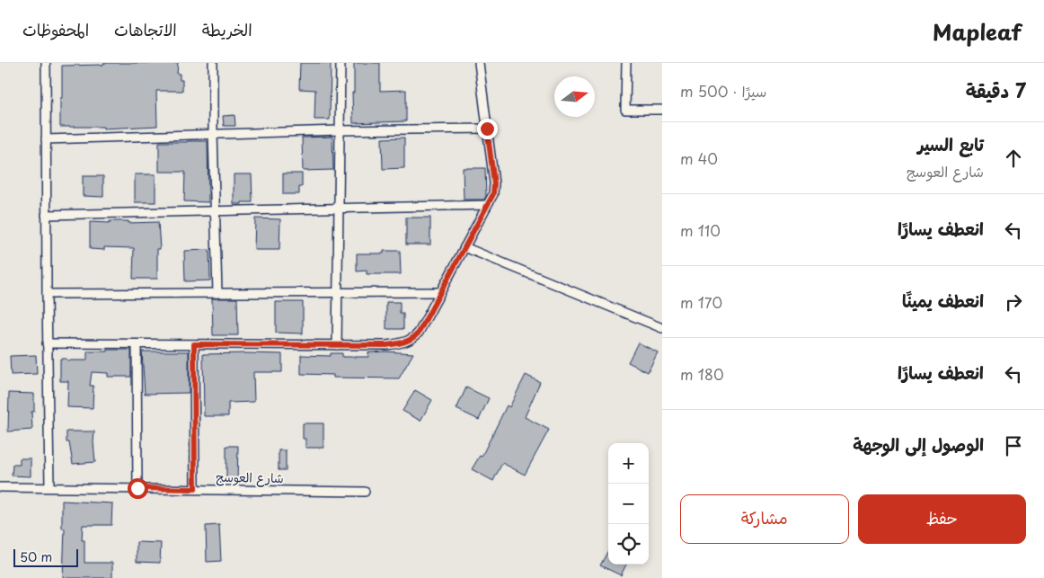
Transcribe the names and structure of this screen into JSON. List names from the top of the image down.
{
  "streets": {
    "street": ["شارع العوسج"]
  },
  "scale_bar": "50 m",
  "north": "right",
  "page": {
    "header": "Mapleaf",
    "nav": ["الخريطة", "الاتجاهات", "المحفوظات"],
    "heading": ["7 دقيقة", "سيرًا · 500 m"],
    "list": [
      ["تابع السير", "شارع العوسج", "40 m"],
      ["انعطف يسارًا", "110 m"],
      ["انعطف يمينًا", "170 m"],
      ["انعطف يسارًا", "180 m"],
      "الوصول إلى الوجهة"
    ],
    "map_buttons": ["+", "−"],
    "buttons": ["حفظ", "مشاركة"],
    "scale": "50 m"
  }
}
